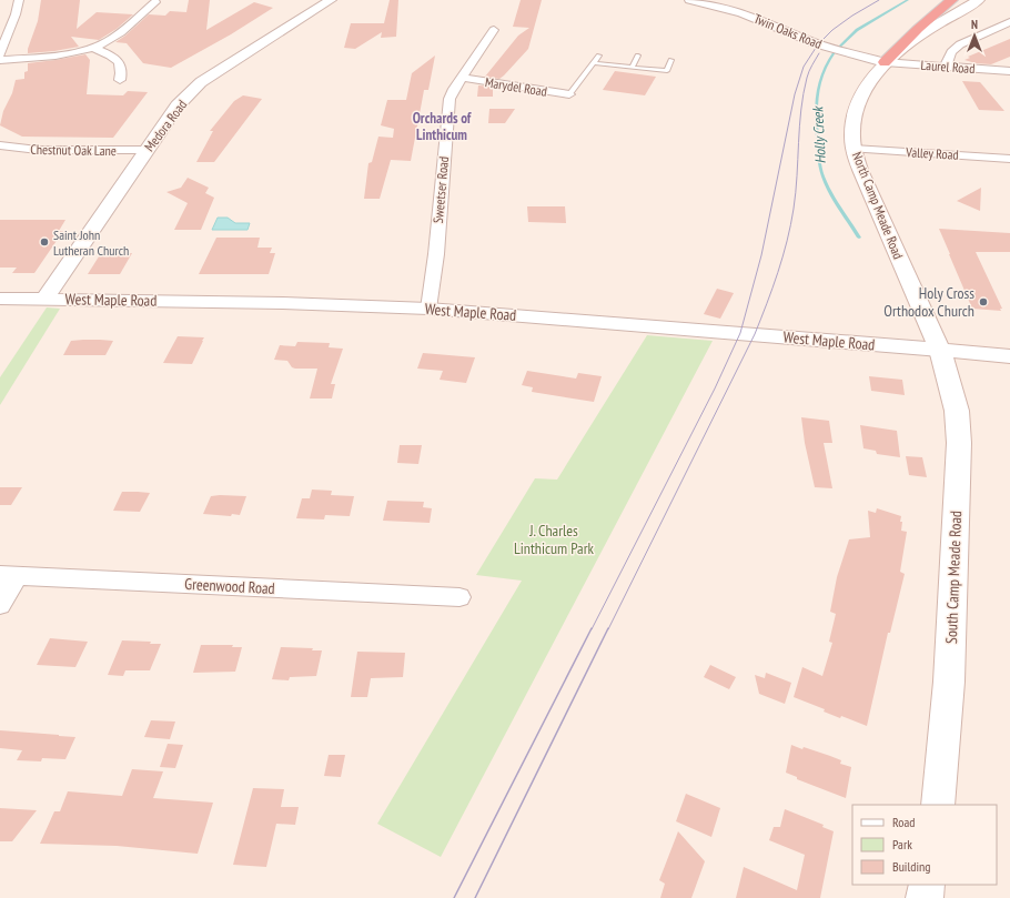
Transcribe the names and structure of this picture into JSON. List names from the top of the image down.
{
  "streets": {
    "main road": ["North Camp Meade Road", "South Camp Meade Road"],
    "street": [
      "Twin Oaks Road",
      "Laurel Road",
      "Marydel Road",
      "Medora Road",
      "Chestnut Oak Lane",
      "Valley Road",
      "Sweetser Road",
      "West Maple Road",
      "Greenwood Road"
    ]
  },
  "crossings": [
    ["Twin Oaks Road", "Laurel Road"],
    ["Twin Oaks Road", "North Camp Meade Road"],
    ["Laurel Road", "North Camp Meade Road"],
    ["Marydel Road", "Sweetser Road"],
    ["Medora Road", "Chestnut Oak Lane"],
    ["Medora Road", "West Maple Road"],
    ["Valley Road", "North Camp Meade Road"],
    ["Sweetser Road", "West Maple Road"],
    ["North Camp Meade Road", "West Maple Road"],
    ["North Camp Meade Road", "South Camp Meade Road"],
    ["West Maple Road", "South Camp Meade Road"]
  ],
  "districts": ["Orchards of Linthicum"],
  "water": ["Holly Creek"],
  "parks": ["J. Charles Linthicum Park"],
  "places": ["Saint John Lutheran Church", "Holy Cross Orthodox Church"],
  "legend": ["Road", "Park", "Building"],
  "north": "top"
}
